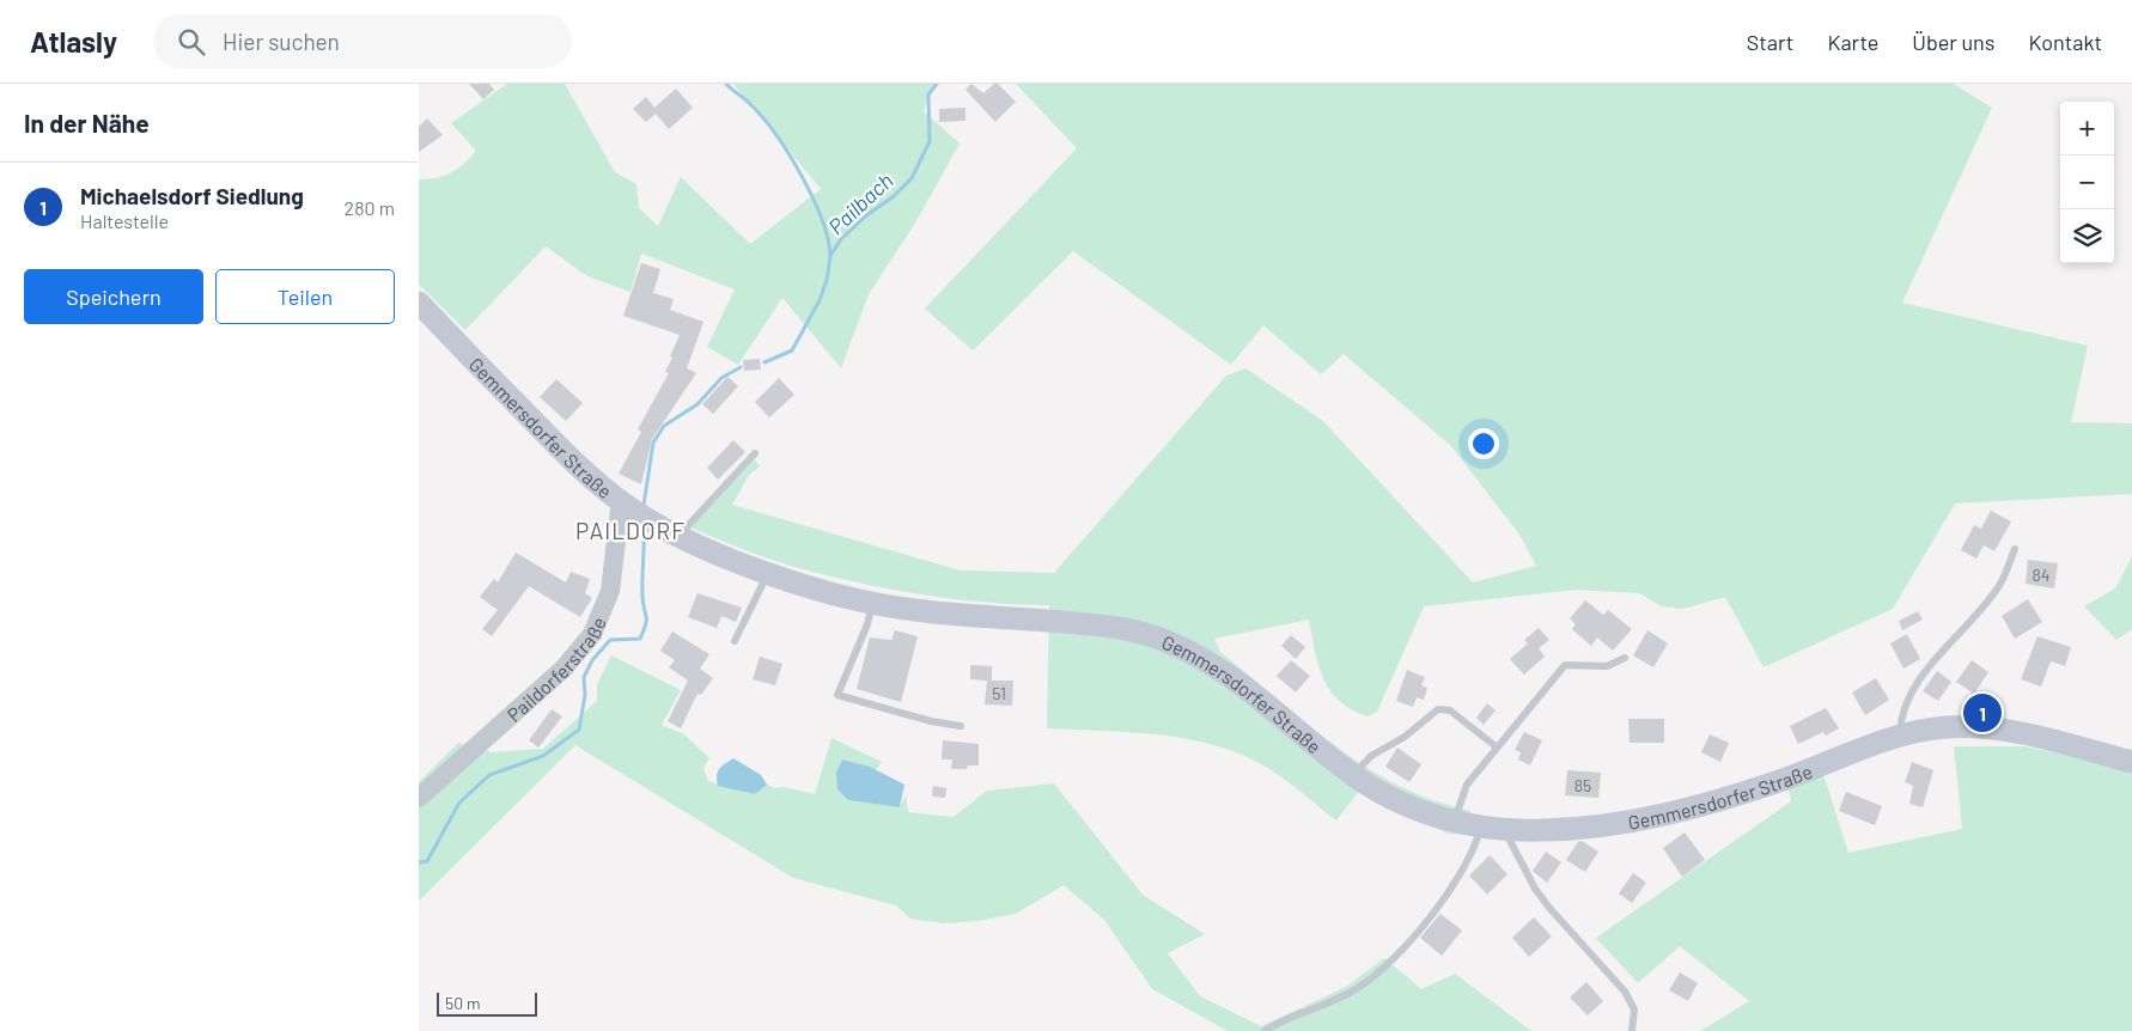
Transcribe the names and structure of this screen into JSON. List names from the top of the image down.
{
  "streets": {
    "main road": ["Gemmersdorfer Straße"],
    "street": ["Paildorferstraße"]
  },
  "crossings": [
    ["Gemmersdorfer Straße", "Paildorferstraße"]
  ],
  "districts": ["PAILDORF"],
  "water": ["Pailbach"],
  "house_numbers": ["84", "51", "85"],
  "scale_bar": "50 m",
  "page": {
    "header": "Atlasly",
    "search": "Hier suchen",
    "nav": [
      "Start",
      "Karte",
      "Über uns",
      "Kontakt"
    ],
    "heading": "In der Nähe",
    "map_buttons": ["+", "−"],
    "list": [
      {
        "mark": "1",
        "name": "Michaelsdorf Siedlung",
        "note": "Haltestelle",
        "value": "280 m"
      }
    ],
    "buttons": ["Speichern", "Teilen"],
    "pins": "1",
    "scale": "50 m"
  }
}
